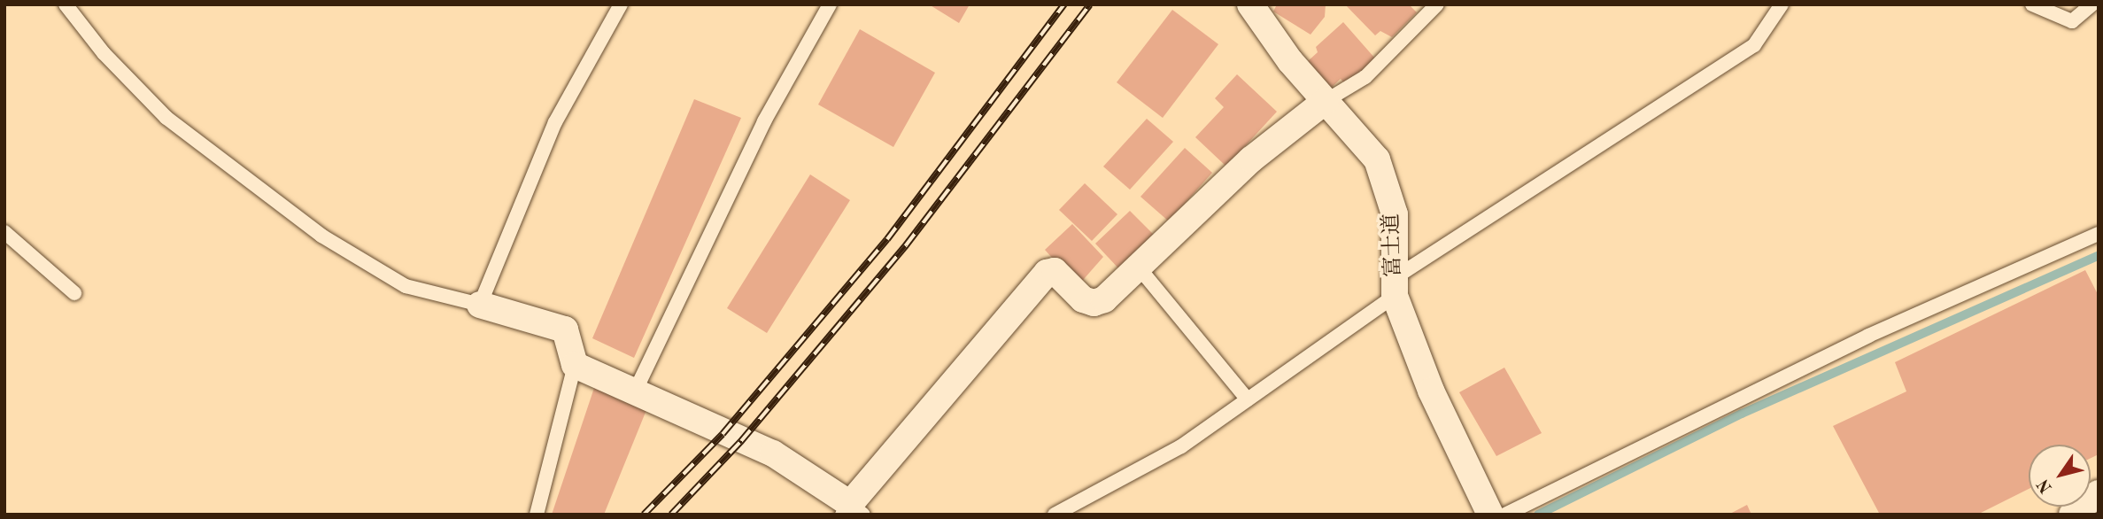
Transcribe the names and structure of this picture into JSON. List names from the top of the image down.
{
  "streets": {
    "street": ["富士道"]
  },
  "north": "bottom left"
}
